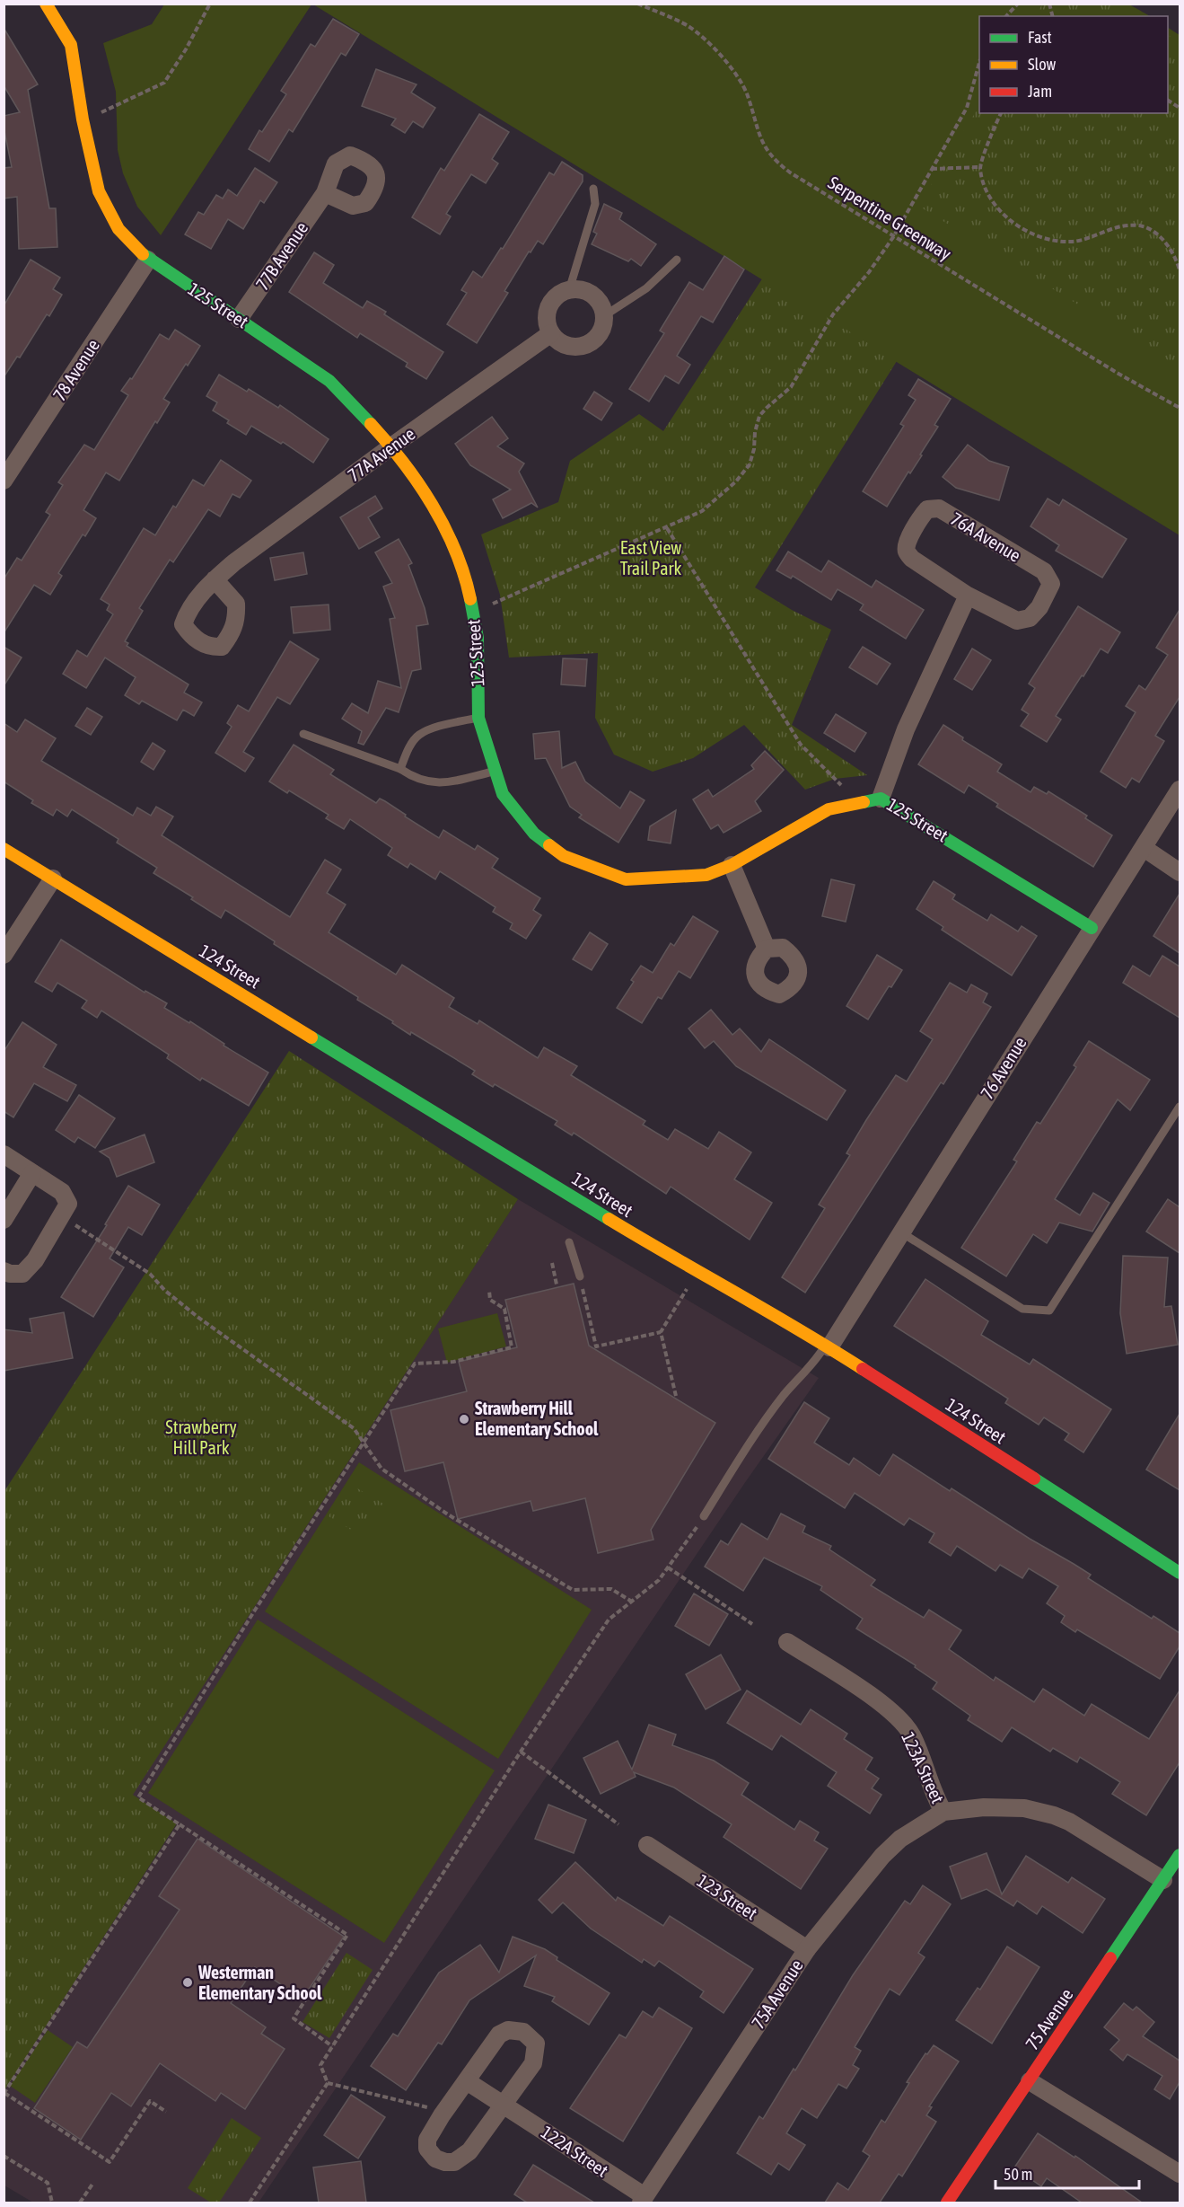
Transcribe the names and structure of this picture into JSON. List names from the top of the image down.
{
  "streets": {
    "street": [
      "77B Avenue",
      "125 Street",
      "78 Avenue",
      "77A Avenue",
      "76A Avenue",
      "124 Street",
      "76 Avenue",
      "123A Street",
      "123 Street",
      "75A Avenue",
      "75 Avenue",
      "122A Street"
    ],
    "path": ["Serpentine Greenway"]
  },
  "crossings": [
    ["77B Avenue", "125 Street"],
    ["125 Street", "78 Avenue"],
    ["125 Street", "77A Avenue"],
    ["125 Street", "76 Avenue"],
    ["124 Street", "76 Avenue"],
    ["123A Street", "75A Avenue"],
    ["123A Street", "75 Avenue"],
    ["123 Street", "75A Avenue"],
    ["75A Avenue", "122A Street"]
  ],
  "parks": ["East View Trail Park", "Strawberry Hill Park"],
  "places": ["Strawberry Hill Elementary School", "Westerman Elementary School"],
  "legend": ["Fast", "Slow", "Jam"],
  "scale_bar": "50 m"
}
